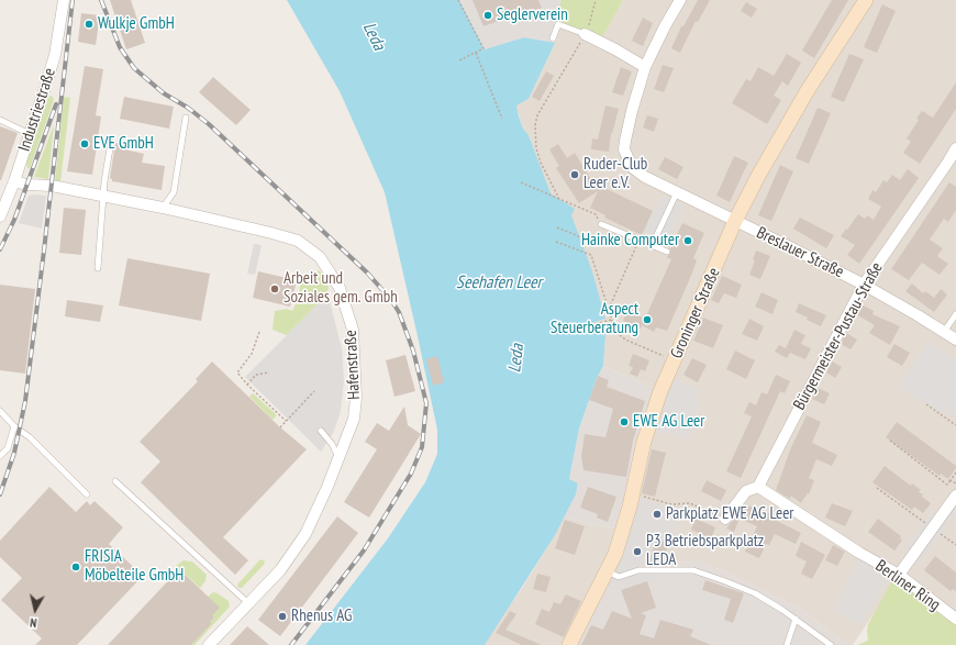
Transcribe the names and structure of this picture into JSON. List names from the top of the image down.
{
  "streets": {
    "street": [
      "Industriestraße",
      "Breslauer Straße",
      "Groninger Straße",
      "Bürgermeister-Pustau-Straße",
      "Hafenstraße",
      "Berliner Ring"
    ]
  },
  "crossings": [
    ["Industriestraße", "Hafenstraße"],
    ["Breslauer Straße", "Groninger Straße"],
    ["Breslauer Straße", "Bürgermeister-Pustau-Straße"],
    ["Bürgermeister-Pustau-Straße", "Berliner Ring"]
  ],
  "water": ["Leda", "Seehafen Leer"],
  "places": [
    "Seglerverein",
    "Wulkje GmbH",
    "EVE GmbH",
    "Ruder-Club Leer e.V.",
    "Hainke Computer",
    "Arbeit und Soziales gem. Gmbh",
    "Aspect Steuerberatung",
    "EWE AG Leer",
    "Parkplatz EWE AG Leer",
    "P3 Betriebsparkplatz LEDA",
    "FRISIA Möbelteile GmbH",
    "Rhenus AG"
  ],
  "north": "bottom"
}
